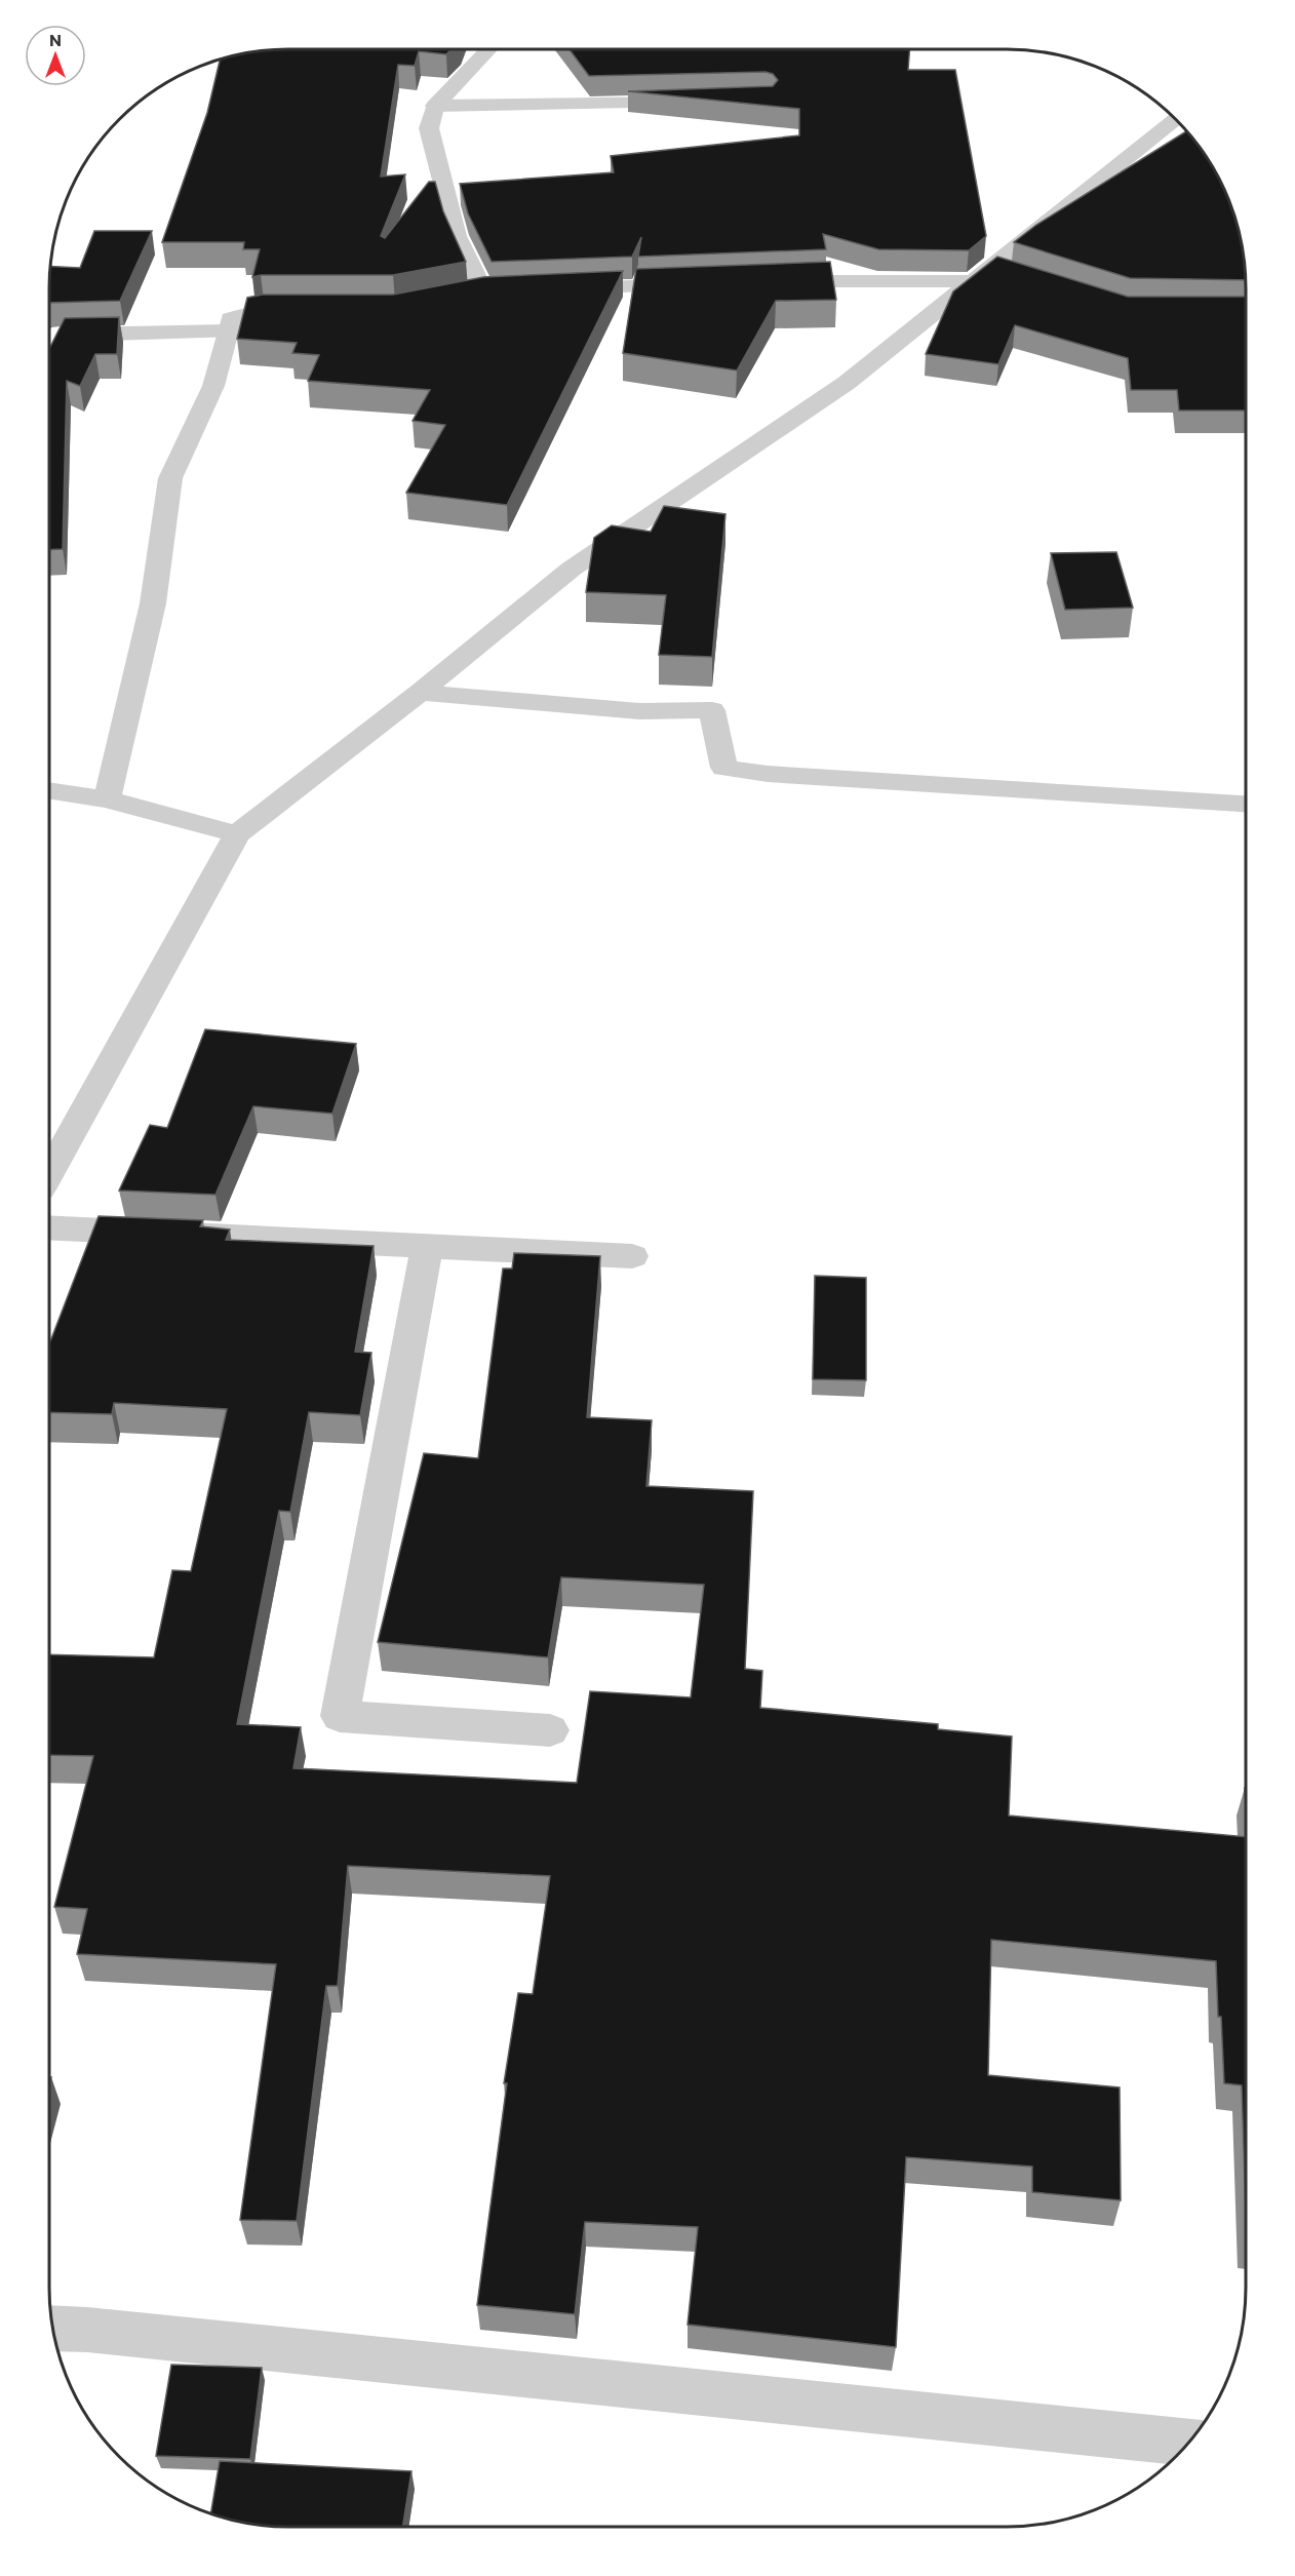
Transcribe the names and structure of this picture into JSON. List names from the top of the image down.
{
  "north": "top"
}
